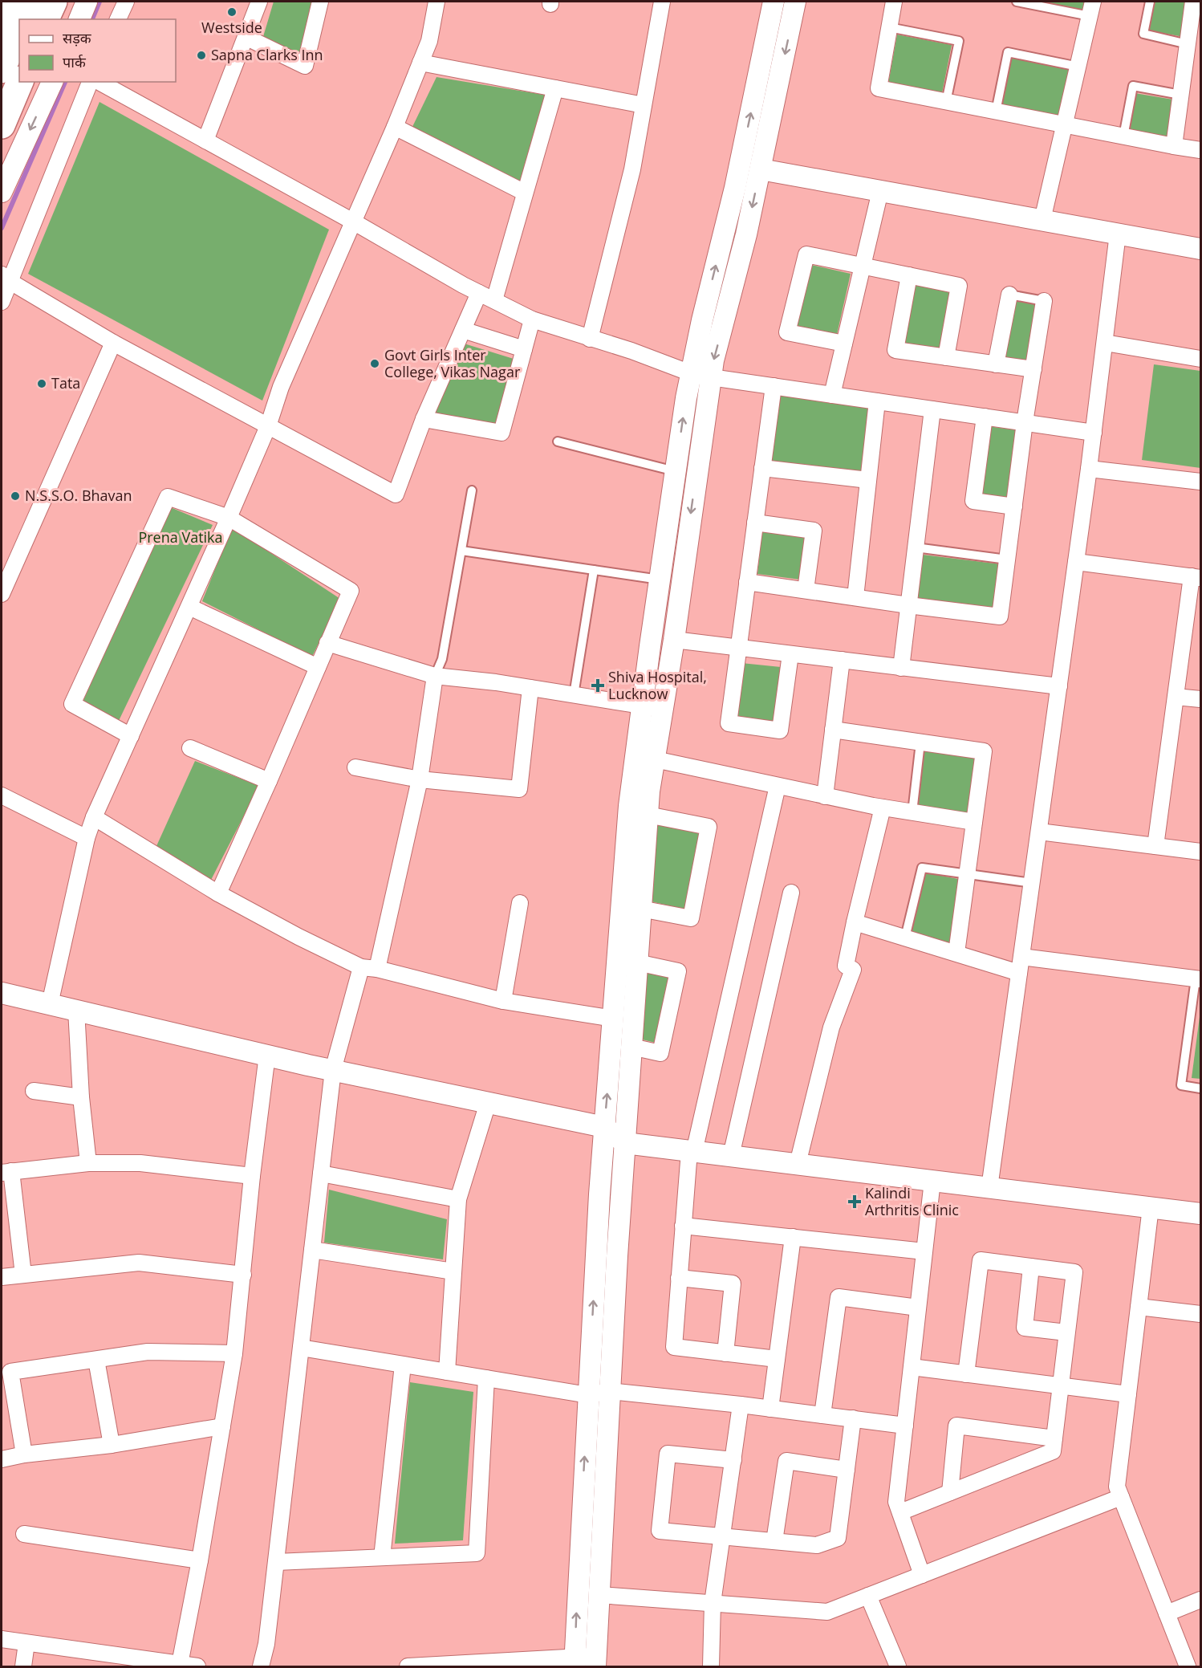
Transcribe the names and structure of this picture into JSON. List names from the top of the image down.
{
  "parks": ["Prena Vatika"],
  "places": {
    "other": [
      "Westside",
      "Sapna Clarks Inn",
      "Govt Girls Inter College, Vikas Nagar",
      "Tata",
      "N.S.S.O. Bhavan"
    ],
    "health": ["Shiva Hospital, Lucknow", "Kalindi Arthritis Clinic"]
  },
  "legend": ["सड़क", "पार्क"]
}
